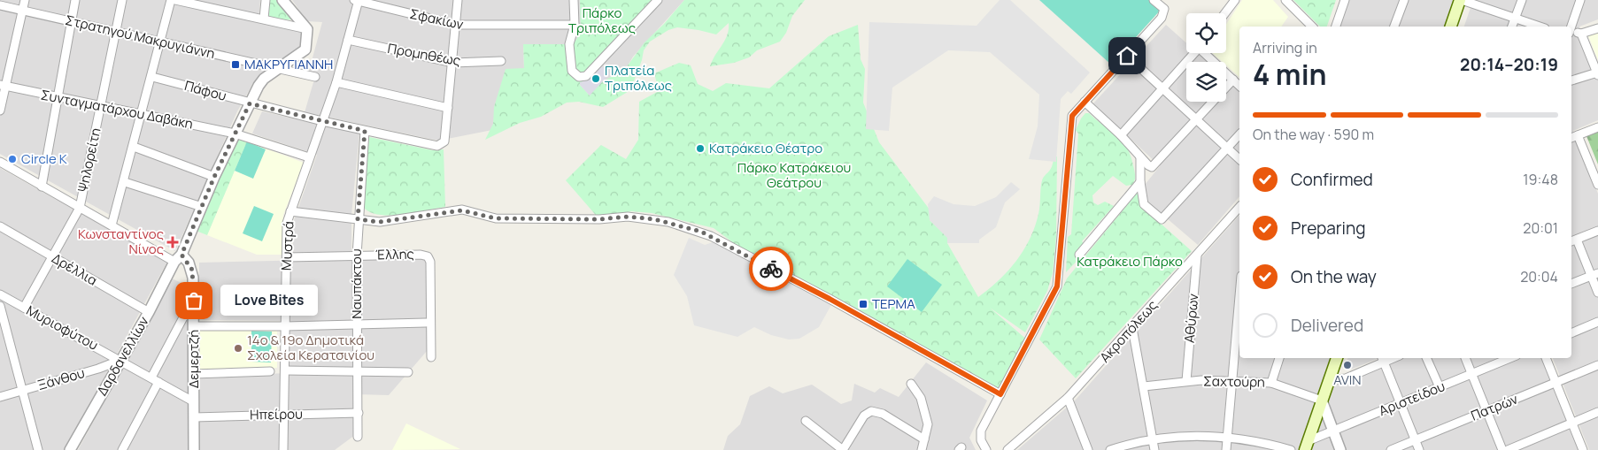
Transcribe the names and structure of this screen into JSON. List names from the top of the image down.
{
  "streets": {
    "street": [
      "Σφακίων",
      "Στρατηγού Μακρυγιάννη",
      "Προμηθέως",
      "Πάφου",
      "Συνταγματάρχου Δαβάκη",
      "Ψηλορείτη",
      "Μυστρά",
      "Έλλης",
      "Δρέλλια",
      "Ναυπάκτου",
      "Αθύρων",
      "Μυριοφύτου",
      "Ακροπόλεως",
      "Δαρδανελλίων",
      "Δεμερτζή",
      "Ξάνθου",
      "Σαχτούρη",
      "Αριστείδου",
      "Πατρών",
      "Ηπείρου"
    ]
  },
  "crossings": [
    ["Σφακίων", "Μυστρά"],
    ["Στρατηγού Μακρυγιάννη", "Ψηλορείτη"],
    ["Στρατηγού Μακρυγιάννη", "Δαρδανελλίων"],
    ["Προμηθέως", "Μυστρά"],
    ["Πάφου", "Μυστρά"],
    ["Πάφου", "Ναυπάκτου"],
    ["Πάφου", "Δαρδανελλίων"],
    ["Συνταγματάρχου Δαβάκη", "Ψηλορείτη"],
    ["Συνταγματάρχου Δαβάκη", "Μυστρά"],
    ["Συνταγματάρχου Δαβάκη", "Δαρδανελλίων"],
    ["Ψηλορείτη", "Δρέλλια"],
    ["Ψηλορείτη", "Μυριοφύτου"],
    ["Μυστρά", "Έλλης"],
    ["Μυστρά", "Ηπείρου"],
    ["Έλλης", "Ναυπάκτου"],
    ["Δρέλλια", "Δαρδανελλίων"],
    ["Ναυπάκτου", "Ηπείρου"],
    ["Αθύρων", "Ακροπόλεως"],
    ["Αθύρων", "Σαχτούρη"],
    ["Μυριοφύτου", "Δαρδανελλίων"],
    ["Μυριοφύτου", "Δεμερτζή"],
    ["Μυριοφύτου", "Ξάνθου"],
    ["Δαρδανελλίων", "Δεμερτζή"],
    ["Δαρδανελλίων", "Ξάνθου"],
    ["Δεμερτζή", "Ηπείρου"]
  ],
  "parks": ["Πάρκο Τριπόλεως", "Πάρκο Κατράκειου Θεάτρου", "Κατράκειο Πάρκο"],
  "places": {
    "transit": ["ΜΑΚΡΥΓΙΑΝΝΗ", "ΤΕΡΜΑ"],
    "other": [
      "Πλατεία Τριπόλεως",
      "Κατράκειο Θέατρο",
      "Circle K",
      "Love Bites",
      "14ο & 19ο Δημοτικά Σχολεία Κερατσινίου",
      "AVIN"
    ],
    "health": ["Κωνσταντίνος Νίνος"]
  },
  "page": {
    "heading": ["4 min", "Arriving in", "20:14–20:19"],
    "bar": "On the way · 590 m",
    "list": [
      ["Confirmed", "19:48"],
      ["Preparing", "20:01"],
      ["On the way", "20:04"],
      "Delivered"
    ],
    "bubble": "Love Bites"
  }
}
